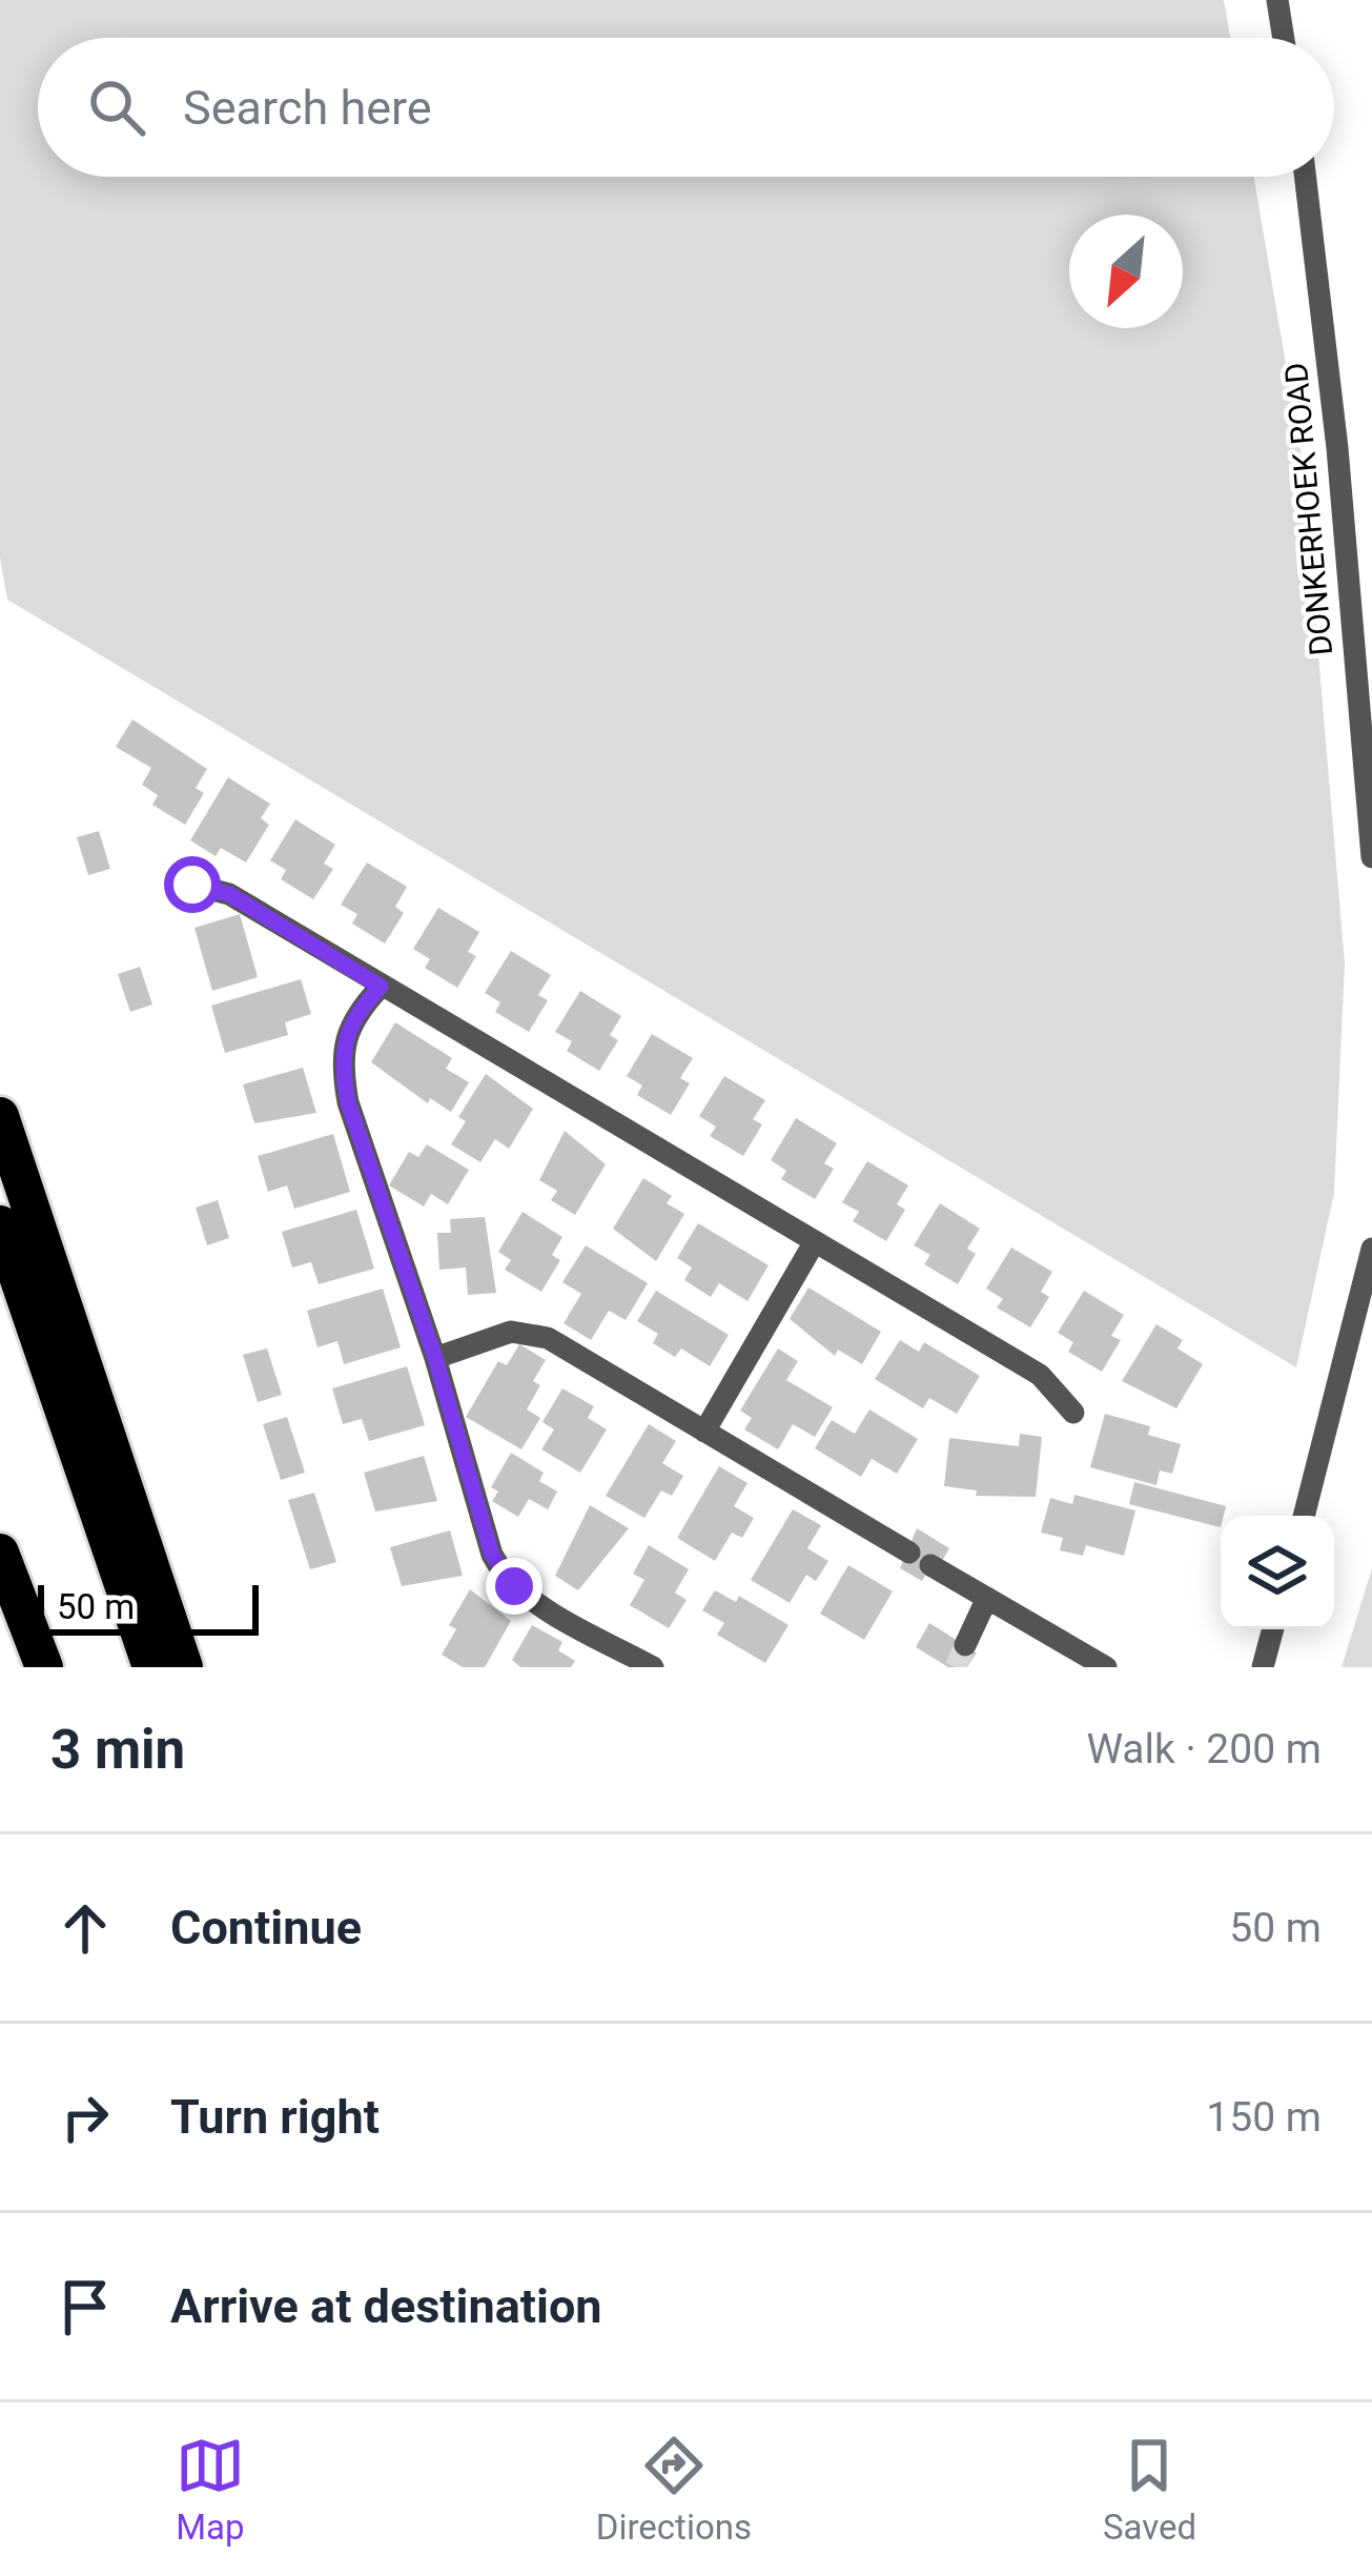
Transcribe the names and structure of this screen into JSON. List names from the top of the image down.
{
  "streets": {
    "street": ["DONKERHOEK ROAD"]
  },
  "scale_bar": "50 m",
  "north": "bottom left",
  "page": {
    "search": "Search here",
    "scale": "50 m",
    "heading": ["3 min", "Walk · 200 m"],
    "list": [
      ["Continue", "50 m"],
      ["Turn right", "150 m"],
      "Arrive at destination"
    ],
    "nav": ["Map", "Directions", "Saved"]
  }
}
